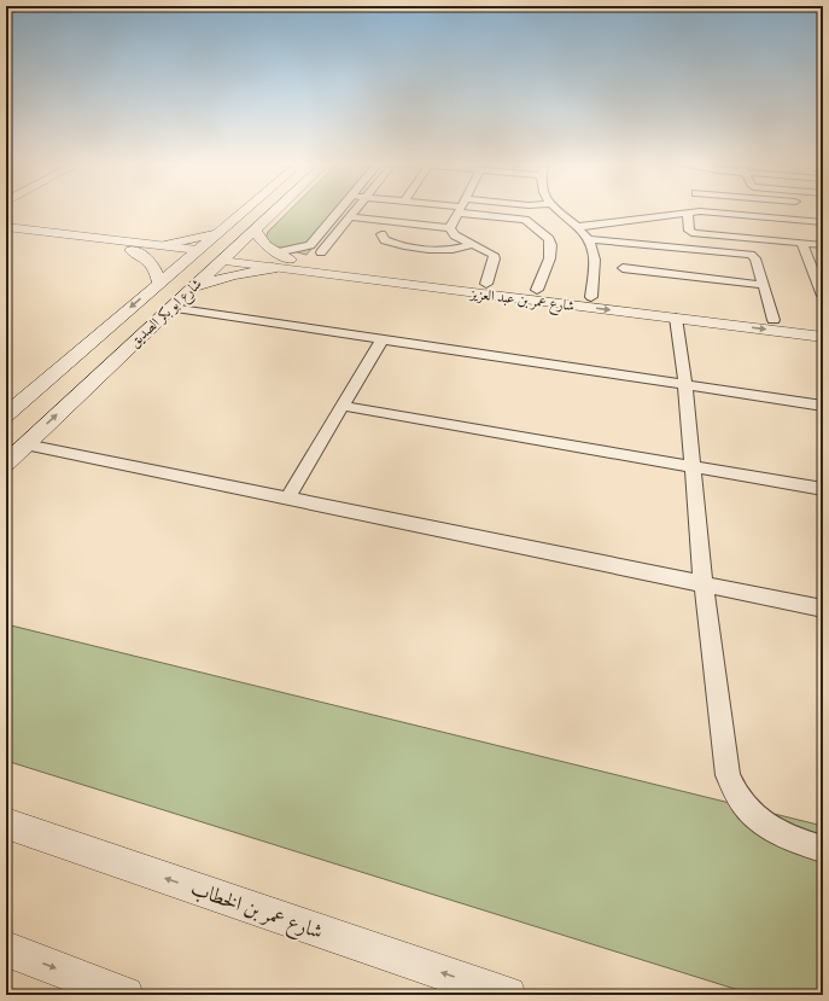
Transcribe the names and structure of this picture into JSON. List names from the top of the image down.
{
  "streets": {
    "main road": ["شارع ابو بكر الصديق"],
    "street": ["شارع عمر بن عبد العزيز", "شارع عمر بن الخطاب"]
  },
  "crossings": [
    ["شارع عمر بن عبد العزيز", "شارع ابو بكر الصديق"]
  ],
  "one_way": ["شارع عمر بن الخطاب"]
}
